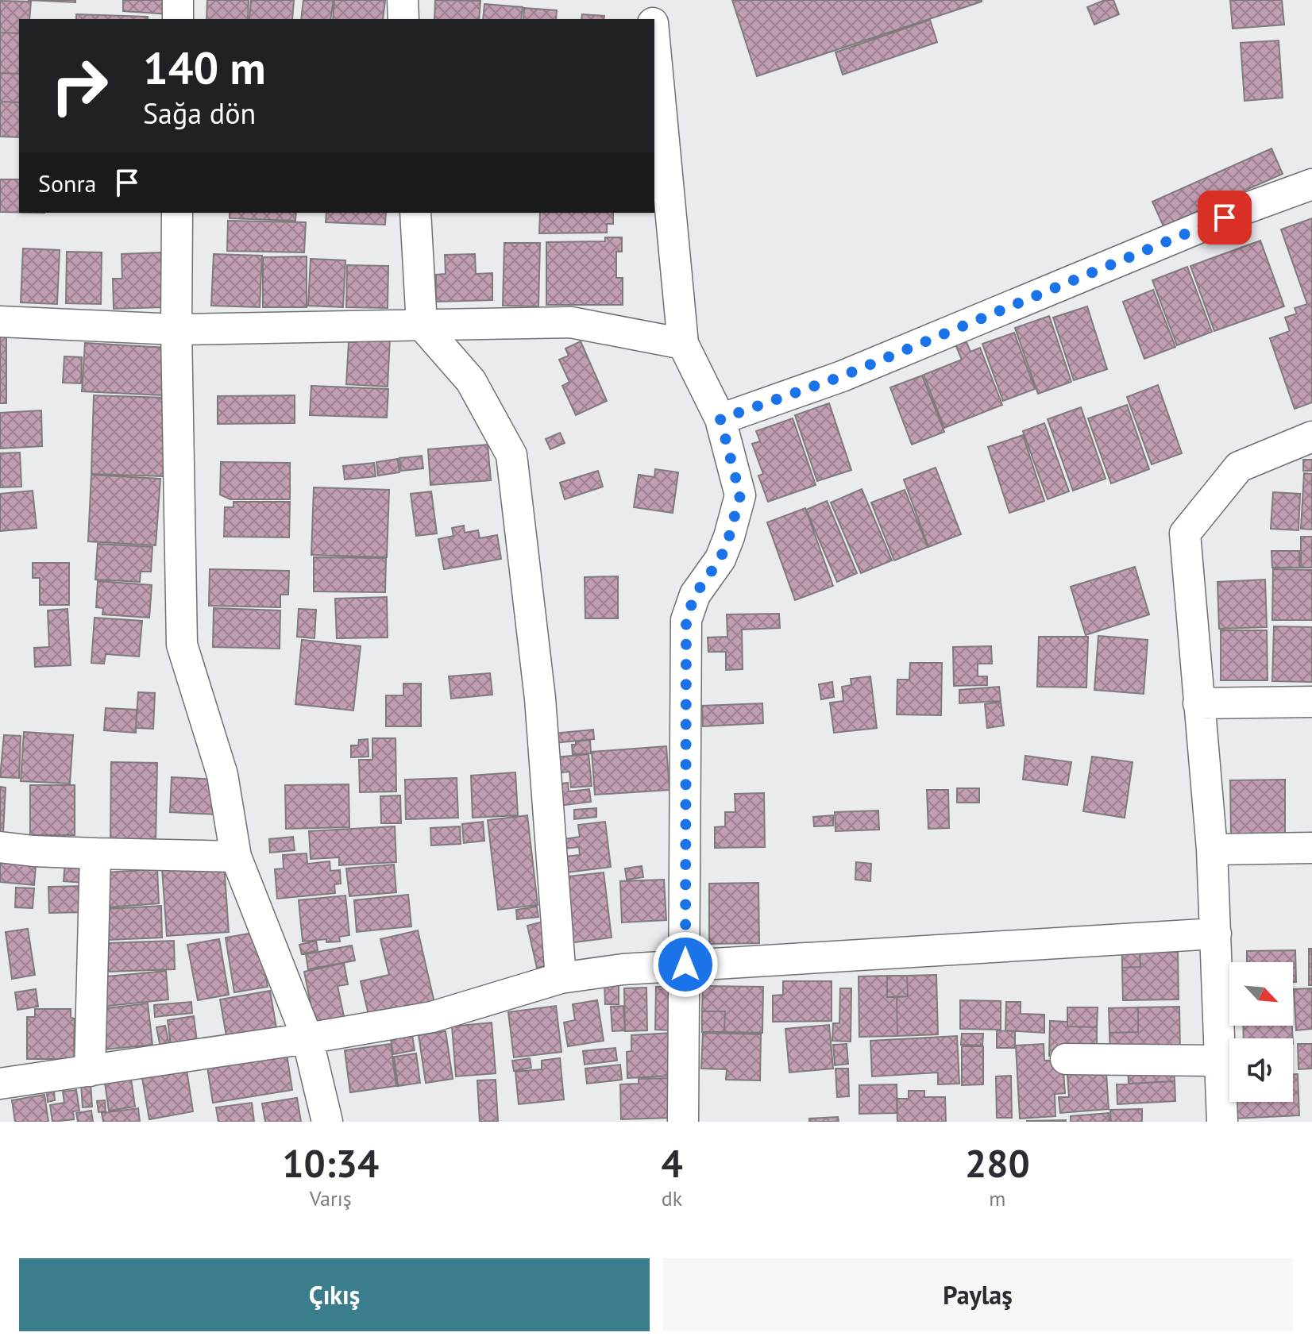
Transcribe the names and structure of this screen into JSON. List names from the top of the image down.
{
  "north": "bottom right",
  "page": {
    "turn": ["140 m", "Sağa dön"],
    "then": "Sonra",
    "eta": [
      "10:34",
      "Varış",
      "4",
      "dk",
      "280",
      "m"
    ],
    "buttons": ["Çıkış", "Paylaş"]
  }
}
